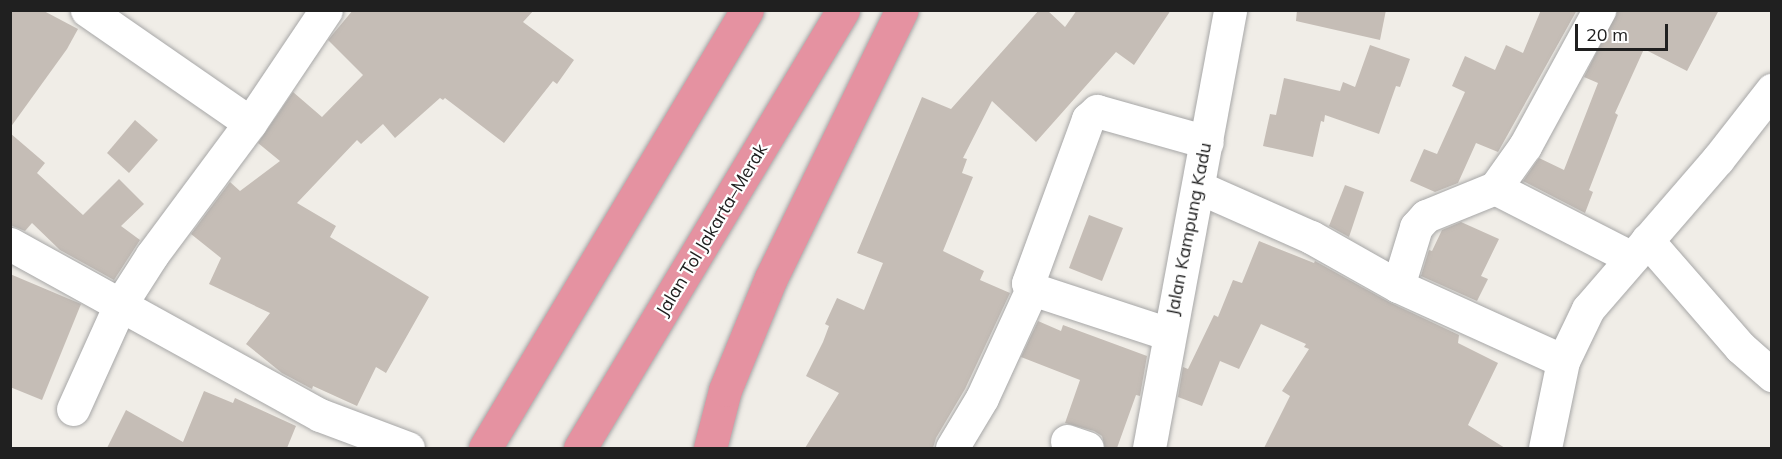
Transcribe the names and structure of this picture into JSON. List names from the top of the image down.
{
  "streets": {
    "highway": ["Jalan Tol Jakarta–Merak"],
    "street": ["Jalan Kampung Kadu"]
  },
  "scale_bar": "20 m"
}
